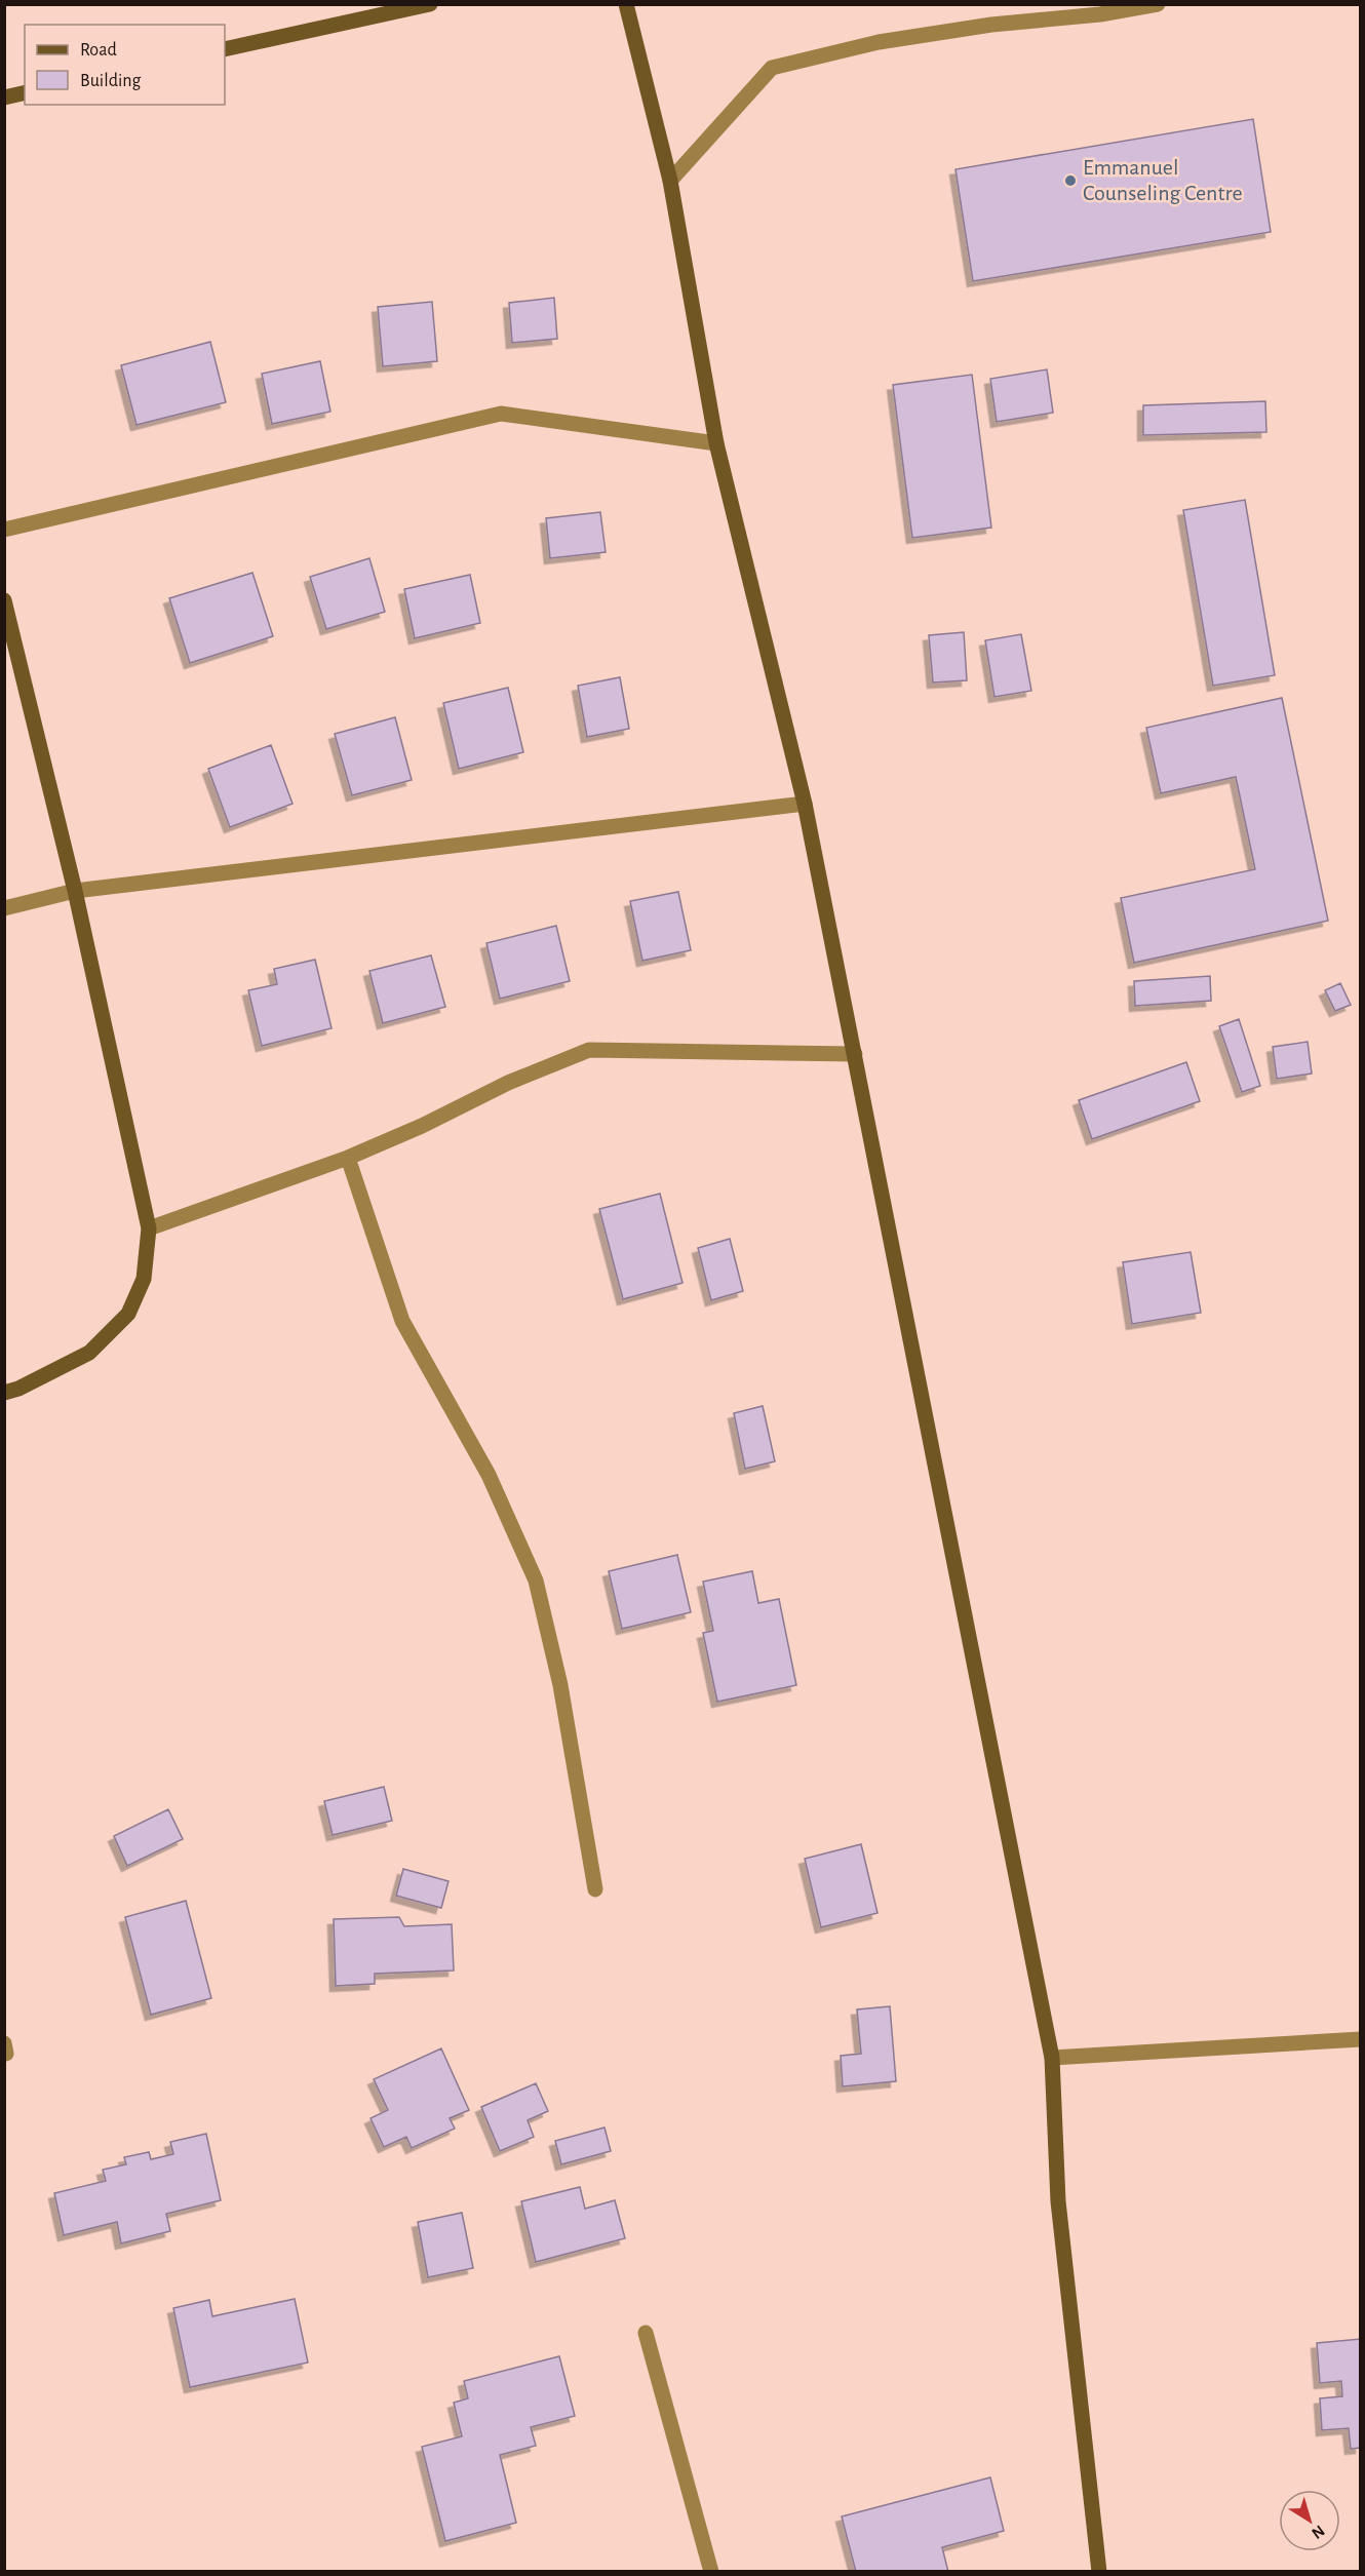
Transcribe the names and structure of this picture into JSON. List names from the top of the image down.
{
  "places": ["Emmanuel Counseling Centre"],
  "legend": ["Road", "Building"],
  "north": "bottom right"
}
